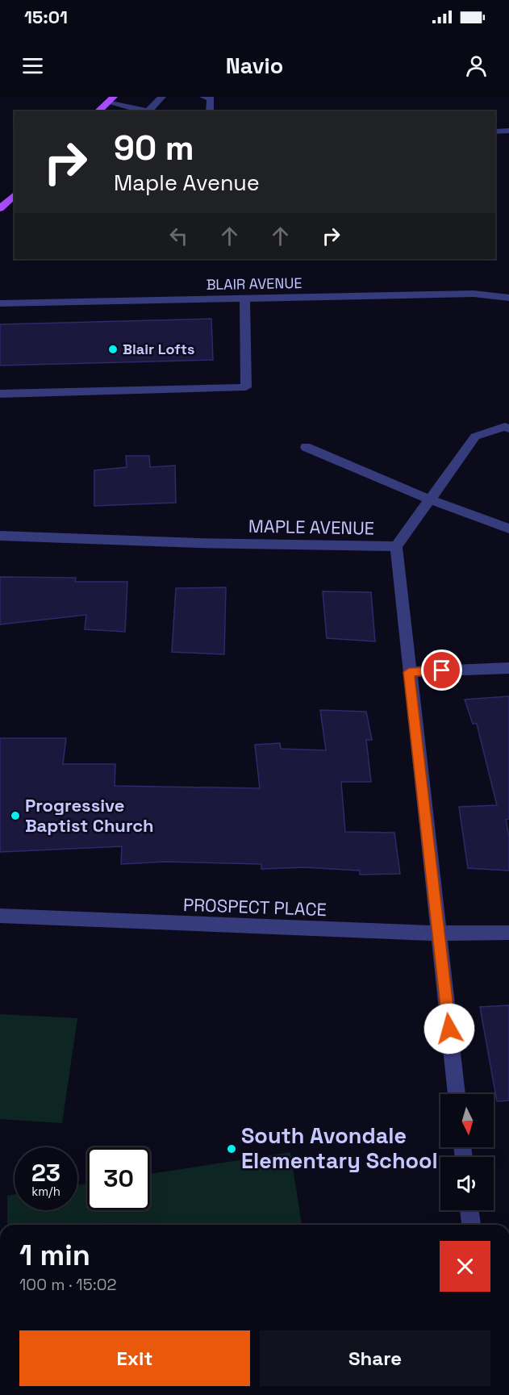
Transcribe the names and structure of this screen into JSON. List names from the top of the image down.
{
  "streets": {
    "street": ["BLAIR AVENUE", "MAPLE AVENUE", "PROSPECT PLACE"]
  },
  "crossings": [
    ["MAPLE AVENUE", "PROSPECT PLACE"]
  ],
  "places": ["Blair Lofts", "Progressive Baptist Church", "South Avondale Elementary School"],
  "north": "bottom",
  "page": {
    "status": "15:01",
    "header": "Navio",
    "turn": ["90 m", "Maple Avenue"],
    "speed": "23 km/h",
    "limit": "30",
    "heading": ["1 min", "100 m · 15:02"],
    "buttons": ["Exit", "Share"]
  }
}
